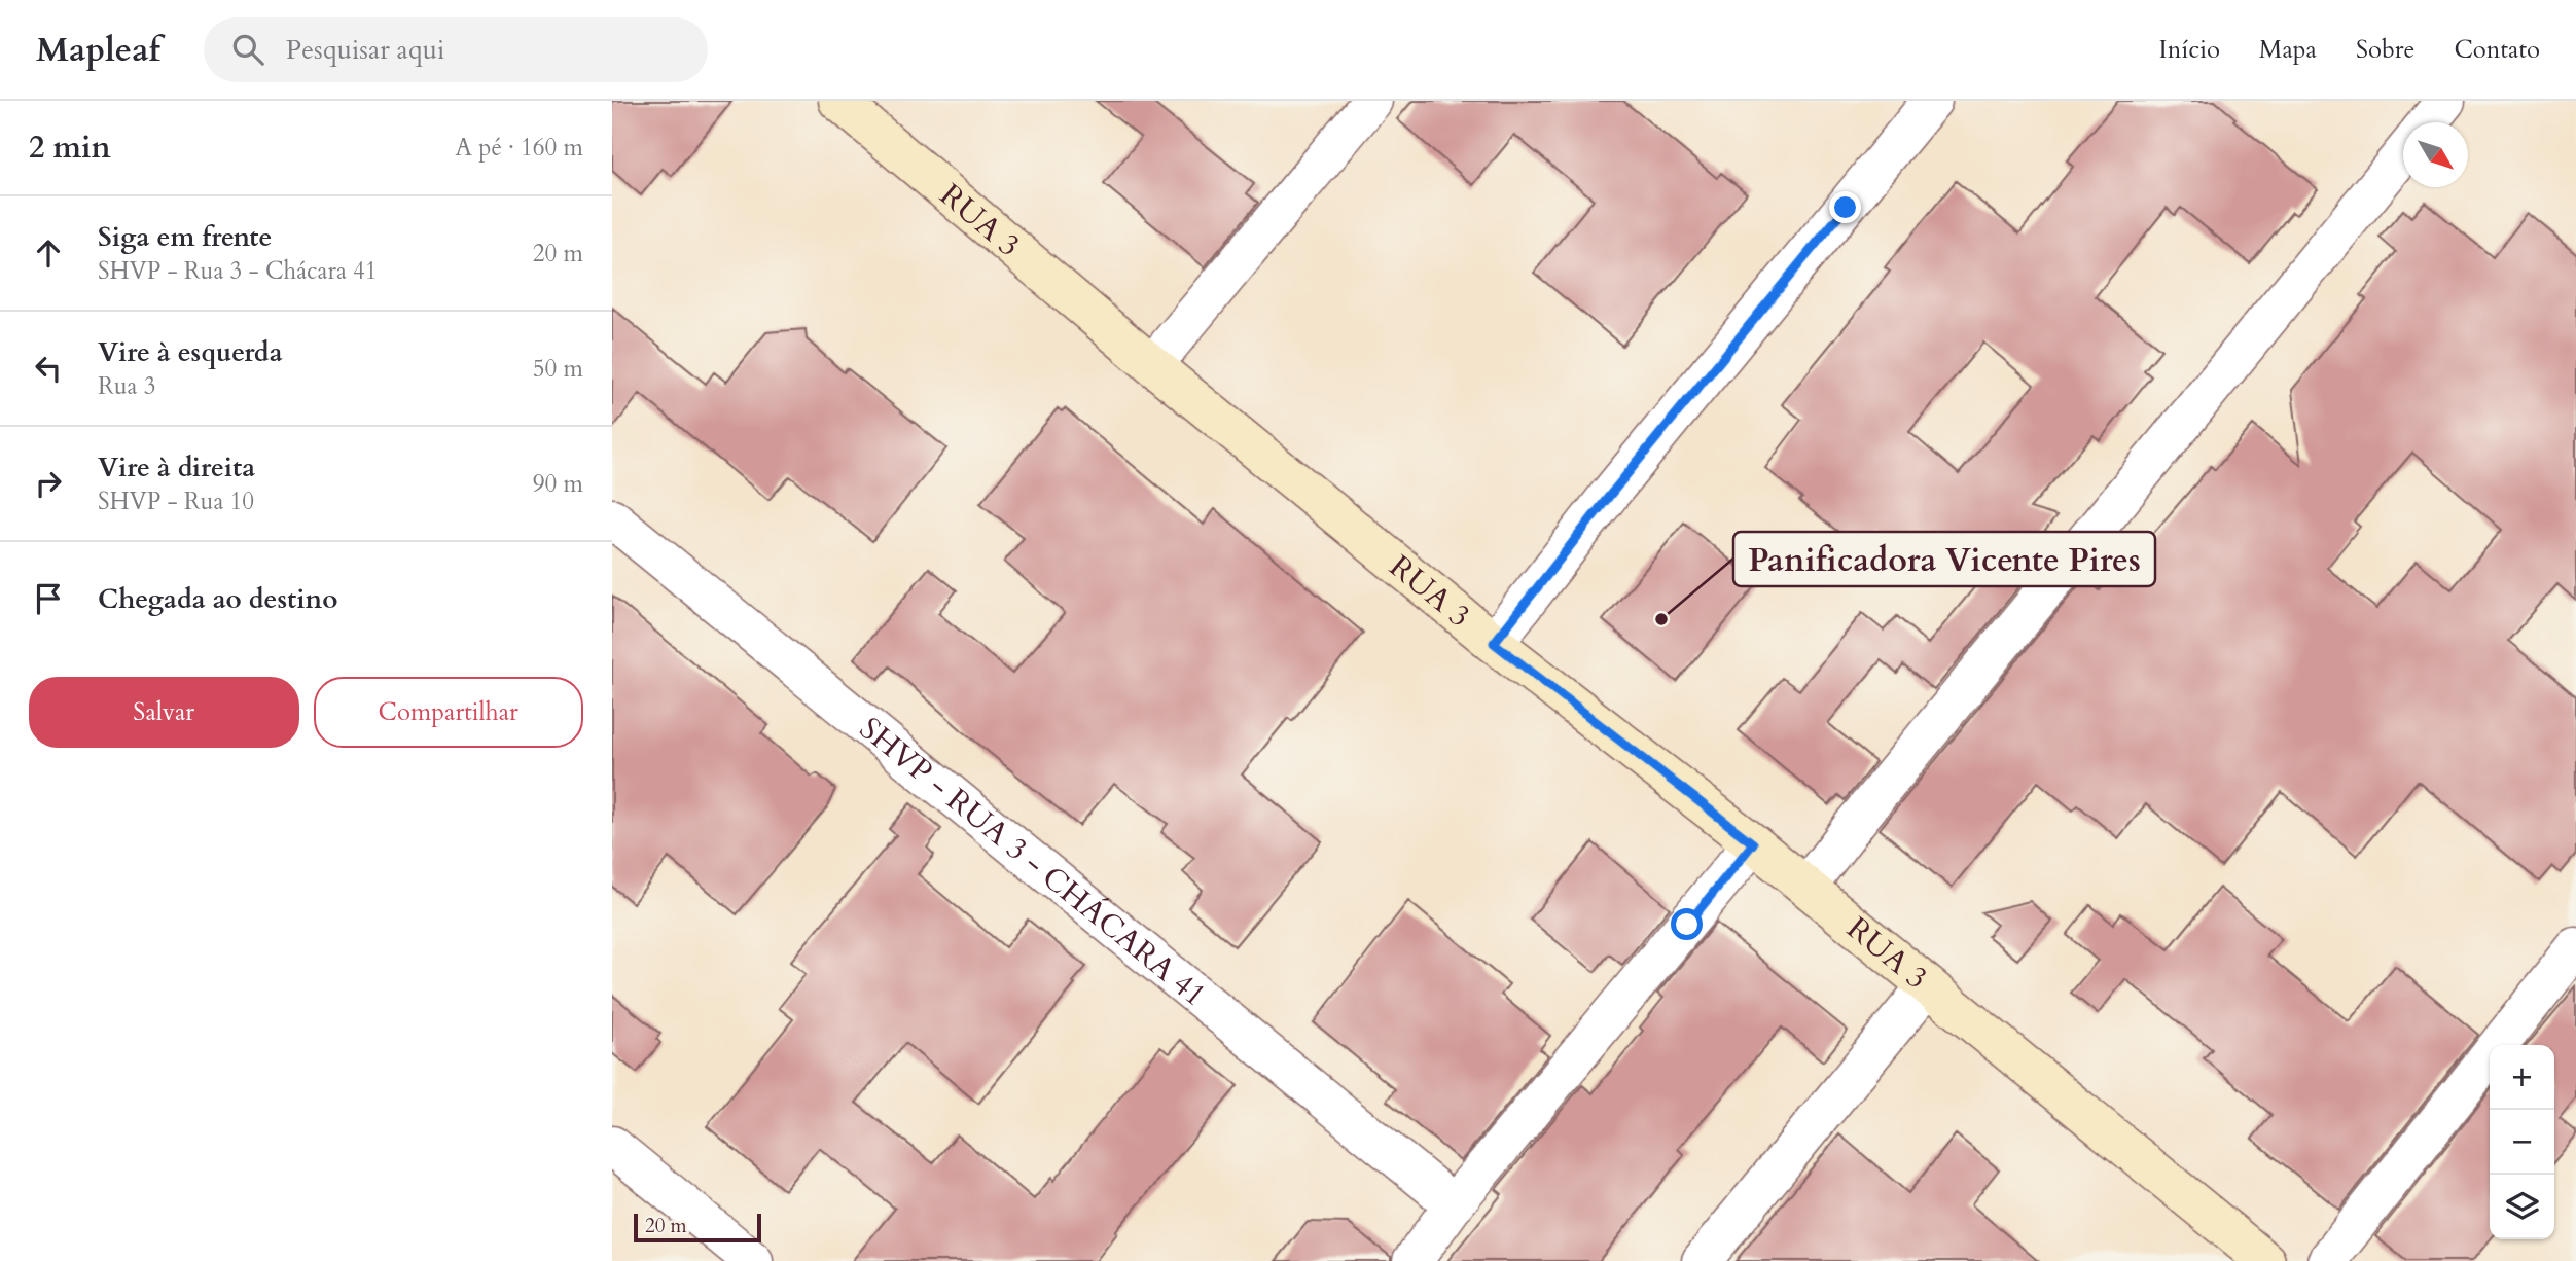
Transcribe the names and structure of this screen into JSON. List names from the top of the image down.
{
  "streets": {
    "main road": ["RUA 3"],
    "street": ["SHVP - RUA 3 - CHÁCARA 41"]
  },
  "places": ["Panificadora Vicente Pires"],
  "scale_bar": "20 m",
  "north": "bottom right",
  "page": {
    "header": "Mapleaf",
    "search": "Pesquisar aqui",
    "nav": [
      "Início",
      "Mapa",
      "Sobre",
      "Contato"
    ],
    "heading": ["2 min", "A pé · 160 m"],
    "list": [
      ["Siga em frente", "SHVP - Rua 3 - Chácara 41", "20 m"],
      ["Vire à esquerda", "Rua 3", "50 m"],
      ["Vire à direita", "SHVP - Rua 10", "90 m"],
      "Chegada ao destino"
    ],
    "buttons": ["Salvar", "Compartilhar"],
    "map_buttons": ["+", "−"],
    "scale": "20 m"
  }
}
